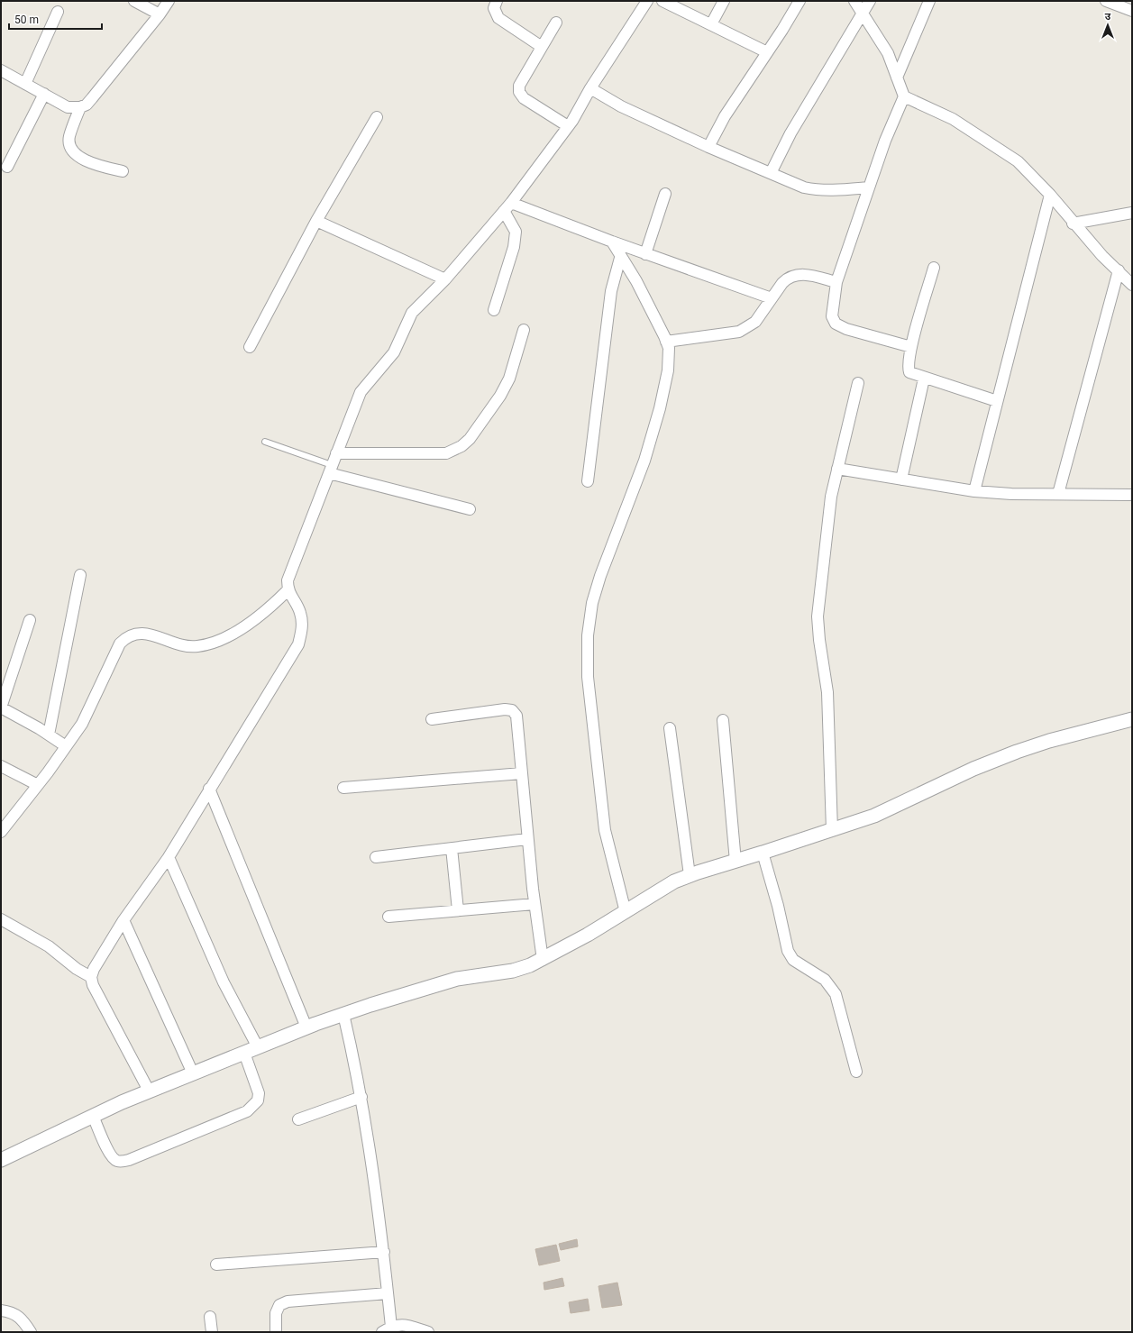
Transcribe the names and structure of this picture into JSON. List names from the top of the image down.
{
  "scale_bar": "50 m",
  "north": "top"
}
